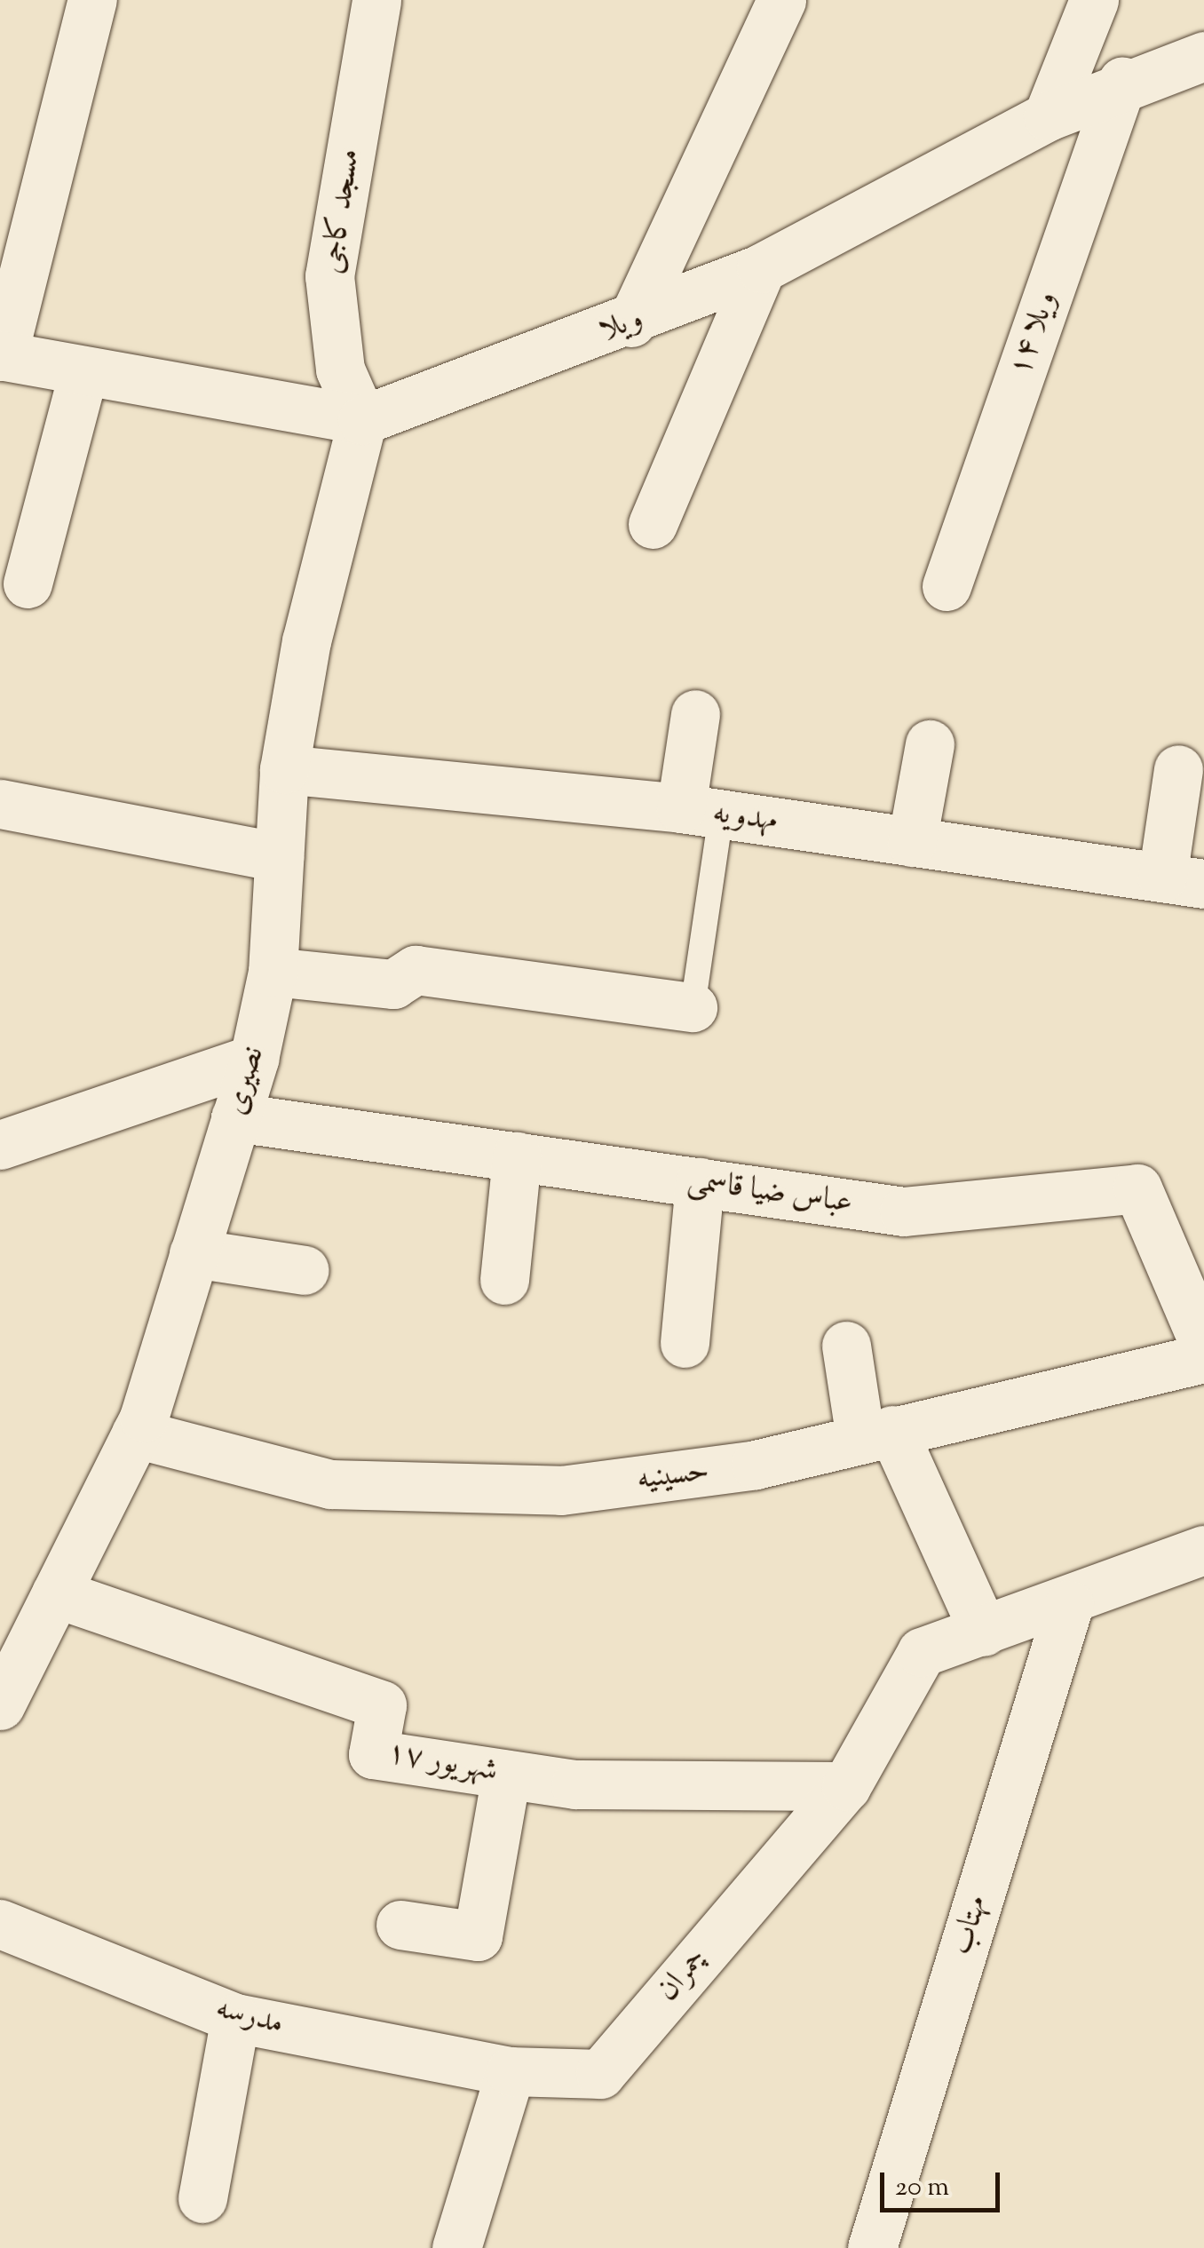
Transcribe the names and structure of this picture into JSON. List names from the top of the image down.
{
  "streets": {
    "street": [
      "مسجد کاجی",
      "ویلا",
      "ویلا ۱۴",
      "مهدویه",
      "نصیری",
      "عباس ضیا قاسمی",
      "حسینیه",
      "۱۷ شهریور",
      "مهتاب",
      "چمران",
      "مدرسه"
    ]
  },
  "crossings": [
    ["مسجد کاجی", "ویلا"],
    ["مسجد کاجی", "نصیری"],
    ["ویلا", "ویلا ۱۴"],
    ["ویلا", "نصیری"],
    ["مهدویه", "نصیری"],
    ["نصیری", "عباس ضیا قاسمی"],
    ["نصیری", "حسینیه"],
    ["نصیری", "۱۷ شهریور"],
    ["۱۷ شهریور", "چمران"],
    ["چمران", "مدرسه"]
  ],
  "scale_bar": "20 m"
}
